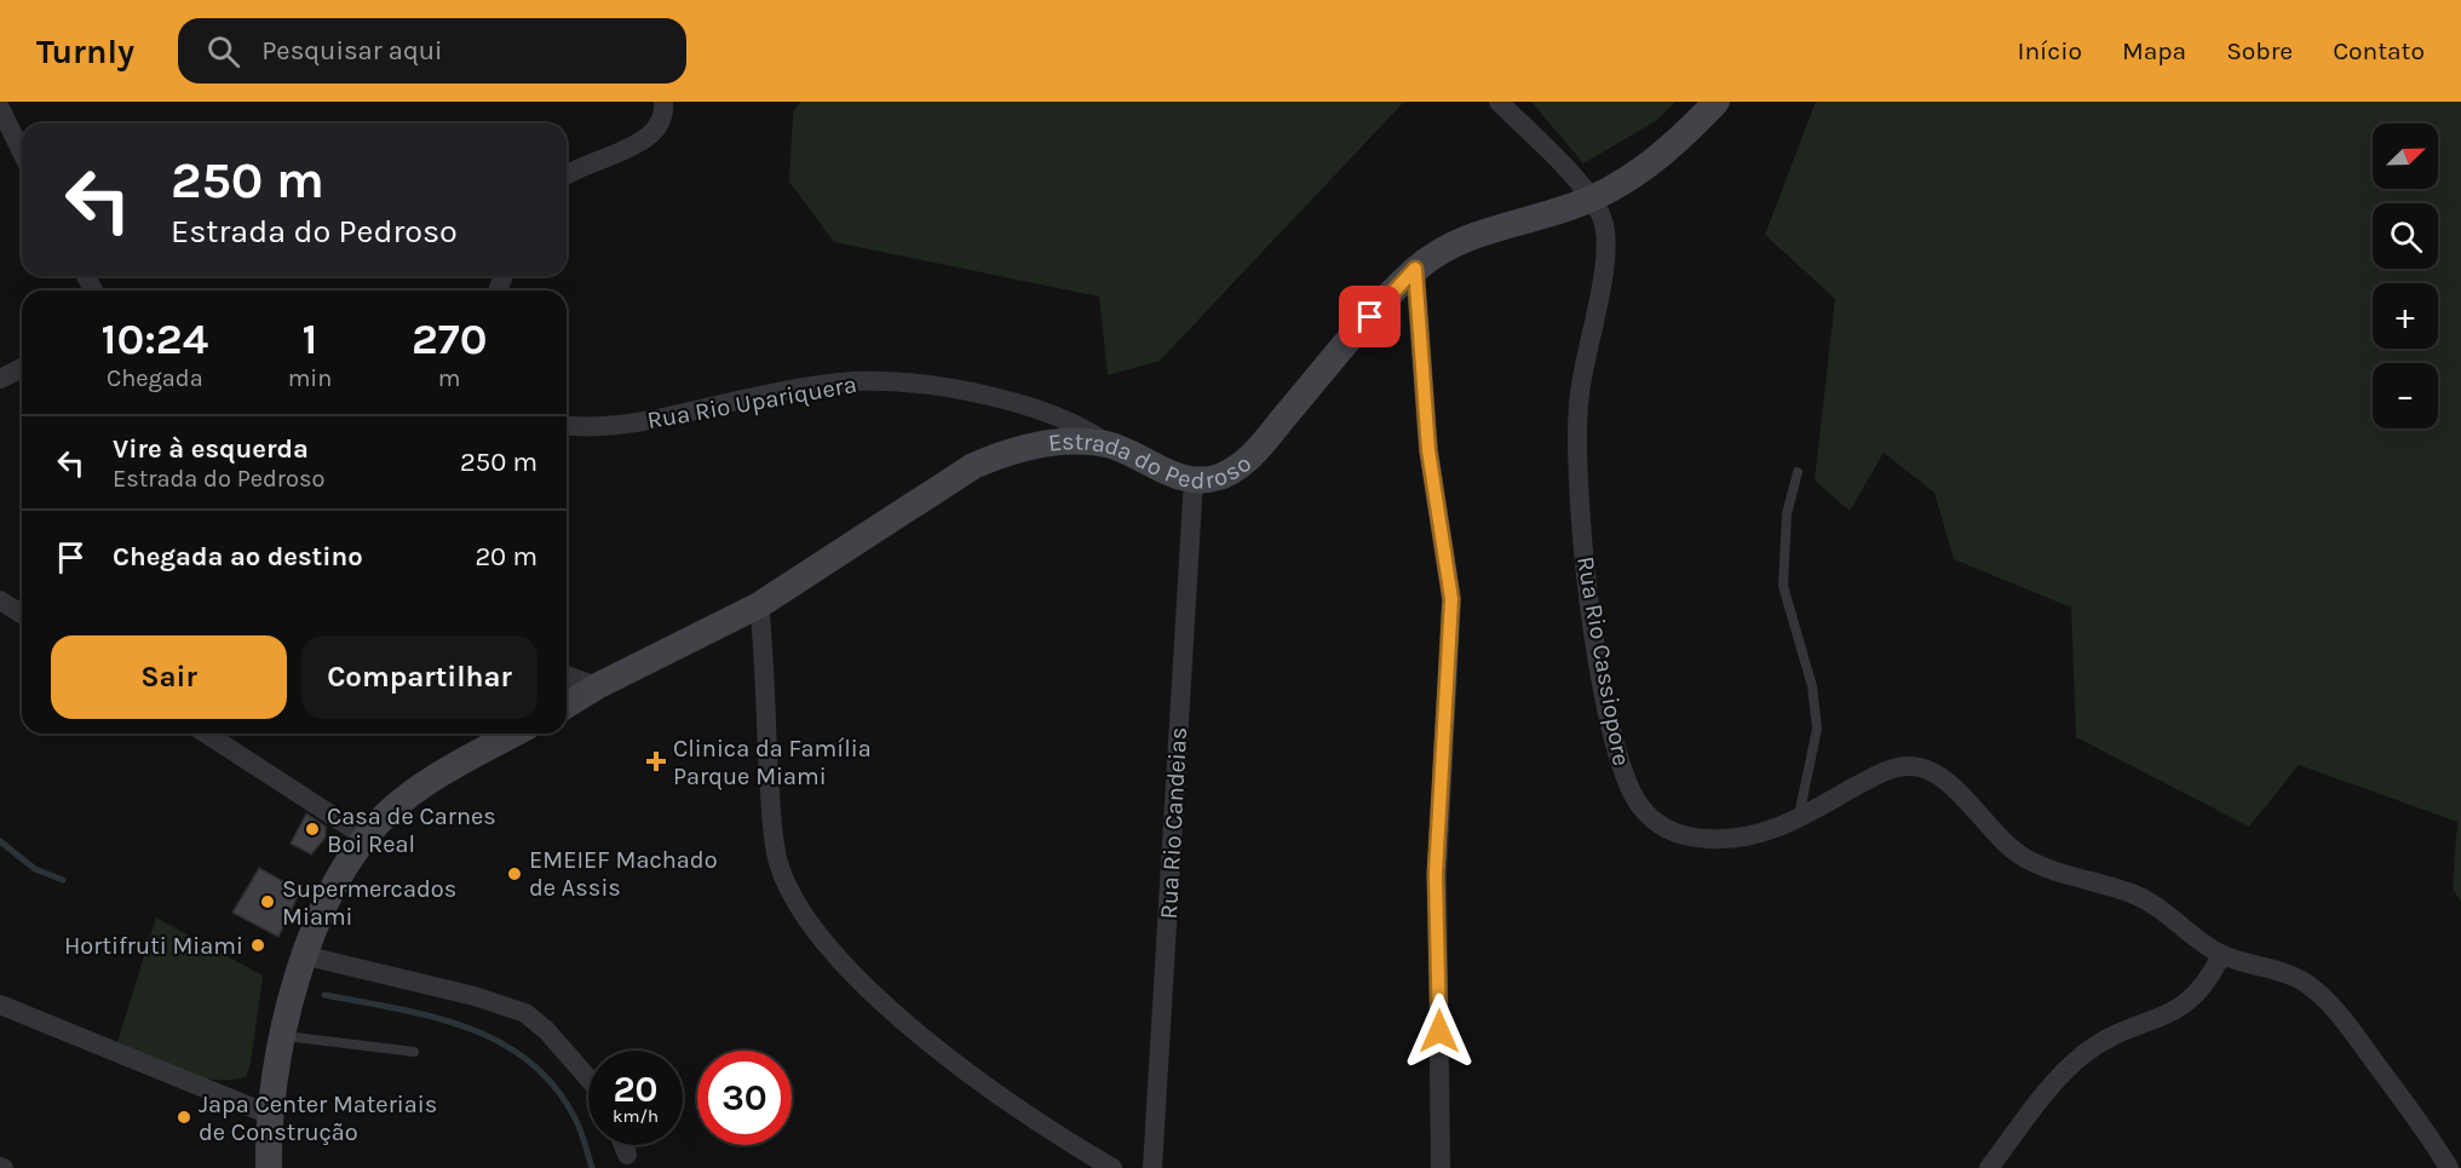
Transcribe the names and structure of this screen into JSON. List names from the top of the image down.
{
  "streets": {
    "main road": ["Estrada do Pedroso"],
    "street": ["Rua Rio Upariquera", "Rua Rio Cassiopore", "Rua Rio Candeias"]
  },
  "crossings": [
    ["Rua Rio Upariquera", "Estrada do Pedroso"],
    ["Estrada do Pedroso", "Rua Rio Cassiopore"],
    ["Estrada do Pedroso", "Rua Rio Candeias"]
  ],
  "places": {
    "health": ["Clinica da Família Parque Miami"],
    "other": [
      "Casa de Carnes Boi Real",
      "EMEIEF Machado de Assis",
      "Supermercados Miami",
      "Hortifruti Miami",
      "Japa Center Materiais de Construção"
    ]
  },
  "north": "top right",
  "page": {
    "header": "Turnly",
    "search": "Pesquisar aqui",
    "nav": [
      "Início",
      "Mapa",
      "Sobre",
      "Contato"
    ],
    "map_buttons": ["+", "−"],
    "turn": ["250 m", "Estrada do Pedroso"],
    "eta": [
      "10:24",
      "Chegada",
      "1",
      "min",
      "270",
      "m"
    ],
    "list": [
      {
        "name": "Vire à esquerda",
        "note": "Estrada do Pedroso",
        "value": "250 m"
      },
      {
        "name": "Chegada ao destino",
        "value": "20 m"
      }
    ],
    "buttons": ["Sair", "Compartilhar"],
    "speed": "20 km/h",
    "limit": "30"
  }
}
